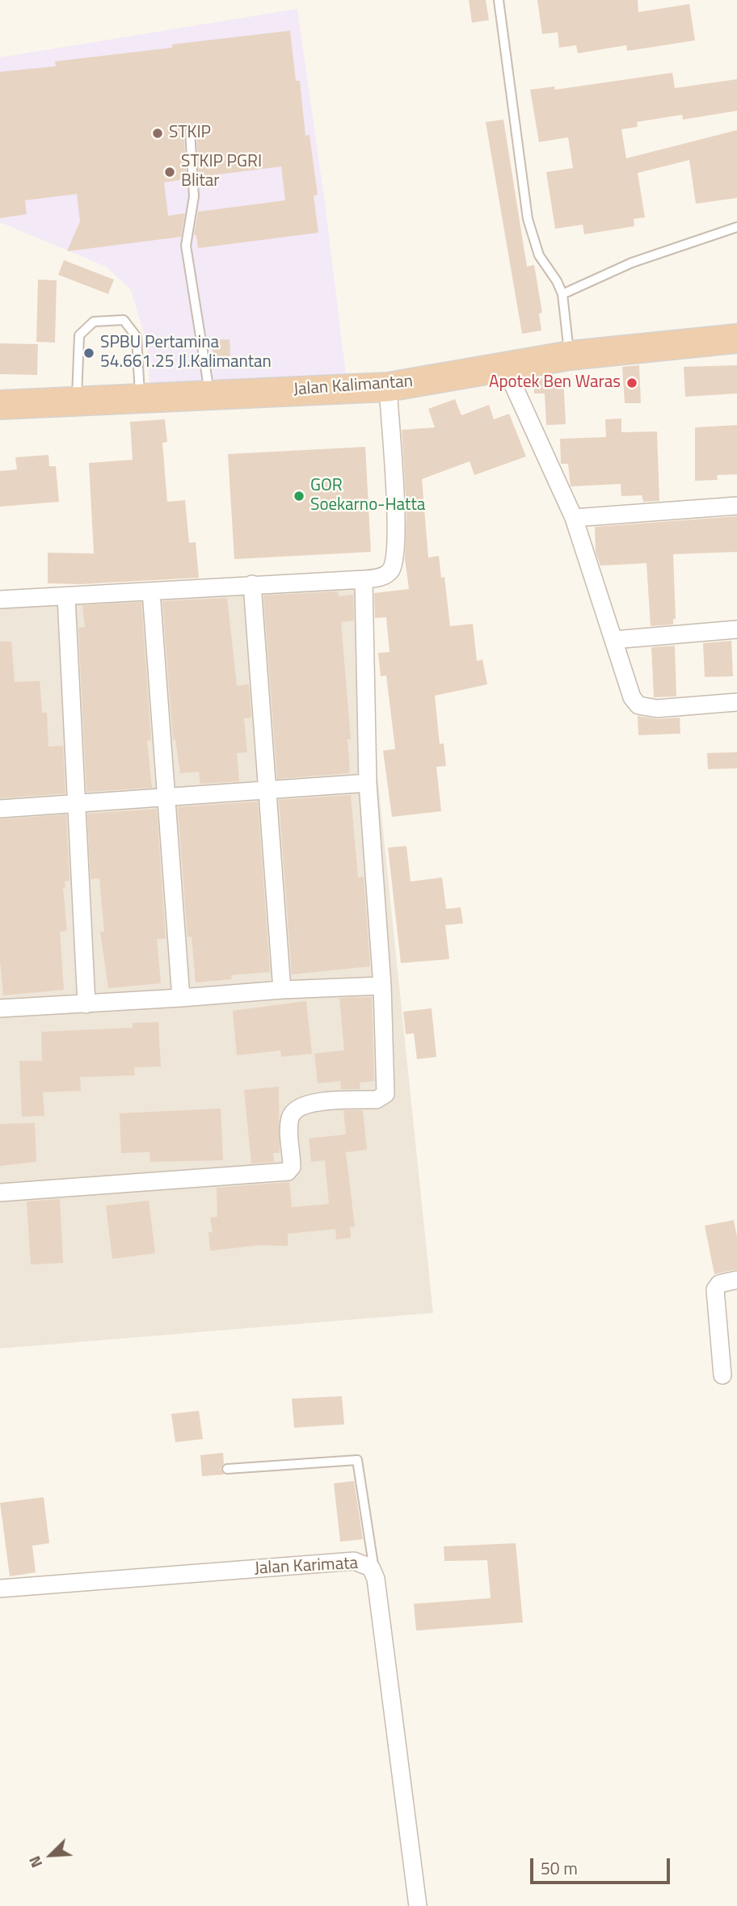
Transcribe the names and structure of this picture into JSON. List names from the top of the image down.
{
  "streets": {
    "highway": ["Jalan Kalimantan"],
    "street": ["Jalan Karimata"]
  },
  "places": [
    "STKIP",
    "STKIP PGRI Blitar",
    "SPBU Pertamina 54.661.25 Jl.Kalimantan",
    "Apotek Ben Waras",
    "GOR Soekarno-Hatta"
  ],
  "scale_bar": "50 m",
  "north": "bottom left"
}
